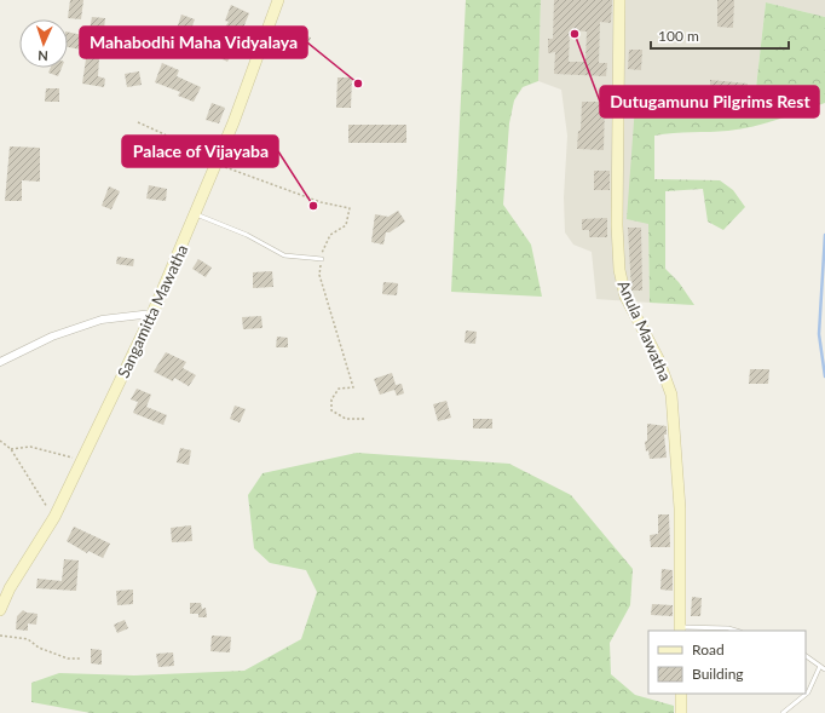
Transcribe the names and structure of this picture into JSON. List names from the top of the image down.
{
  "streets": {
    "main road": ["Sangamitta Mawatha", "Anula Mawatha"]
  },
  "places": ["Dutugamunu Pilgrims Rest", "Mahabodhi Maha Vidyalaya", "Palace of Vijayaba"],
  "legend": ["Road", "Building"],
  "scale_bar": "100 m",
  "north": "bottom"
}
